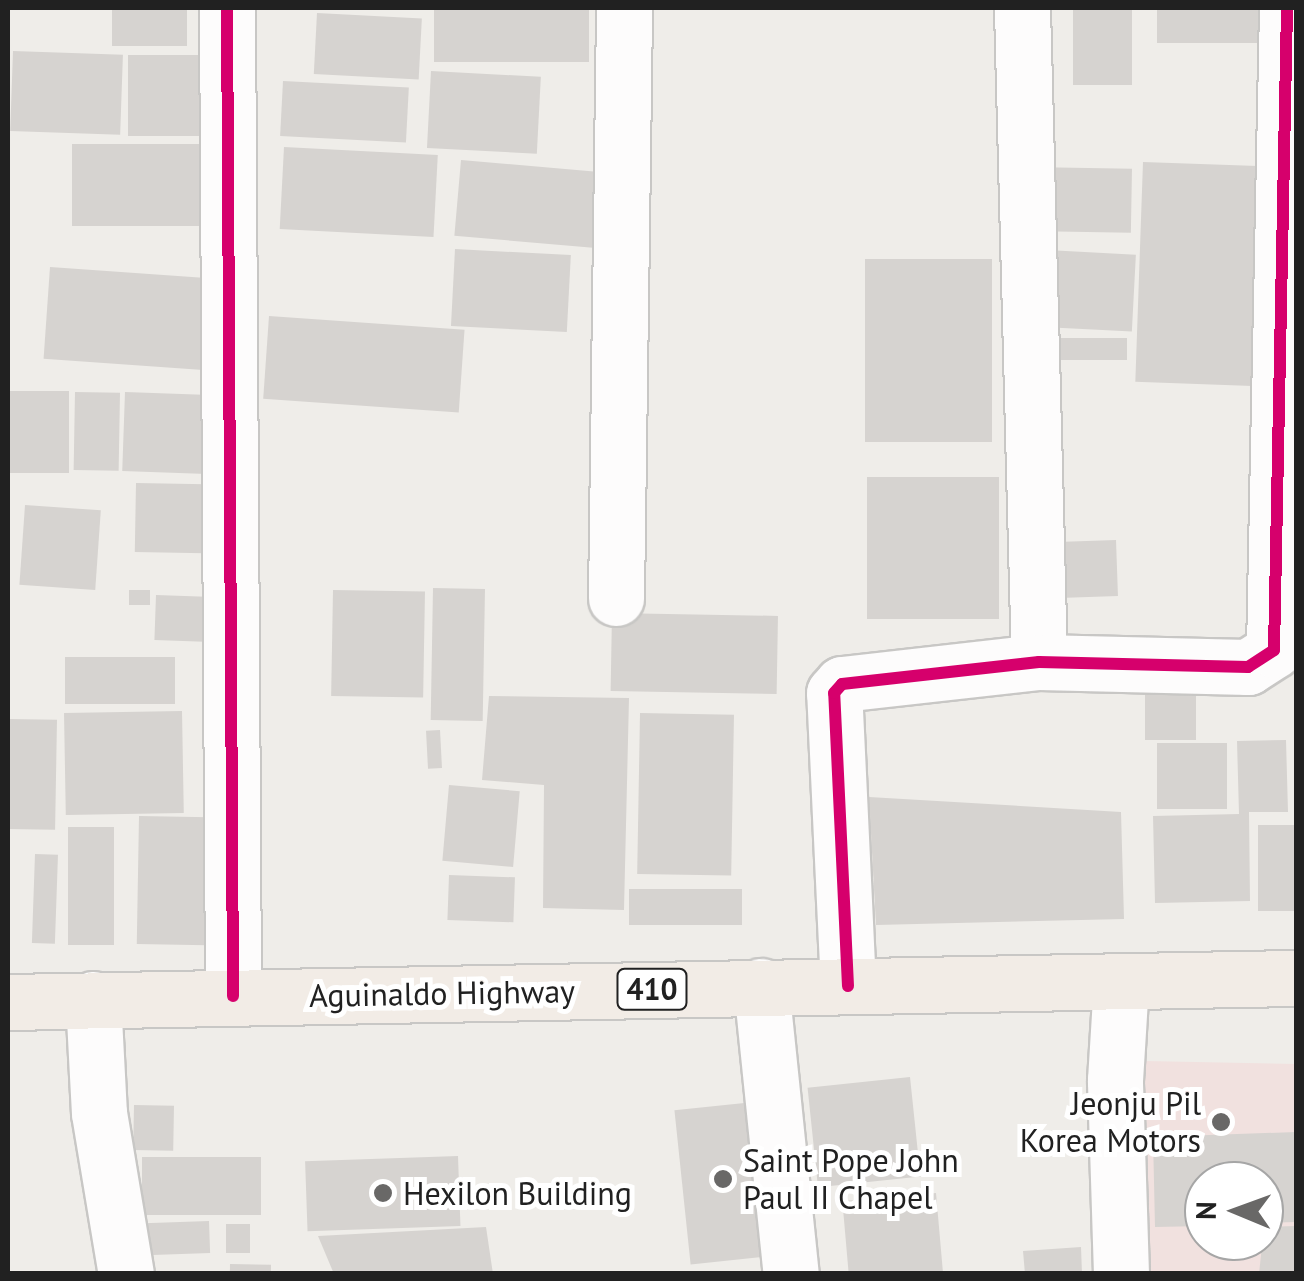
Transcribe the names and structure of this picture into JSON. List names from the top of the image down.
{
  "streets": {
    "main road": ["410", "Aguinaldo Highway"]
  },
  "places": ["Jeonju Pil Korea Motors", "Saint Pope John Paul II Chapel", "Hexilon Building"],
  "north": "left"
}
